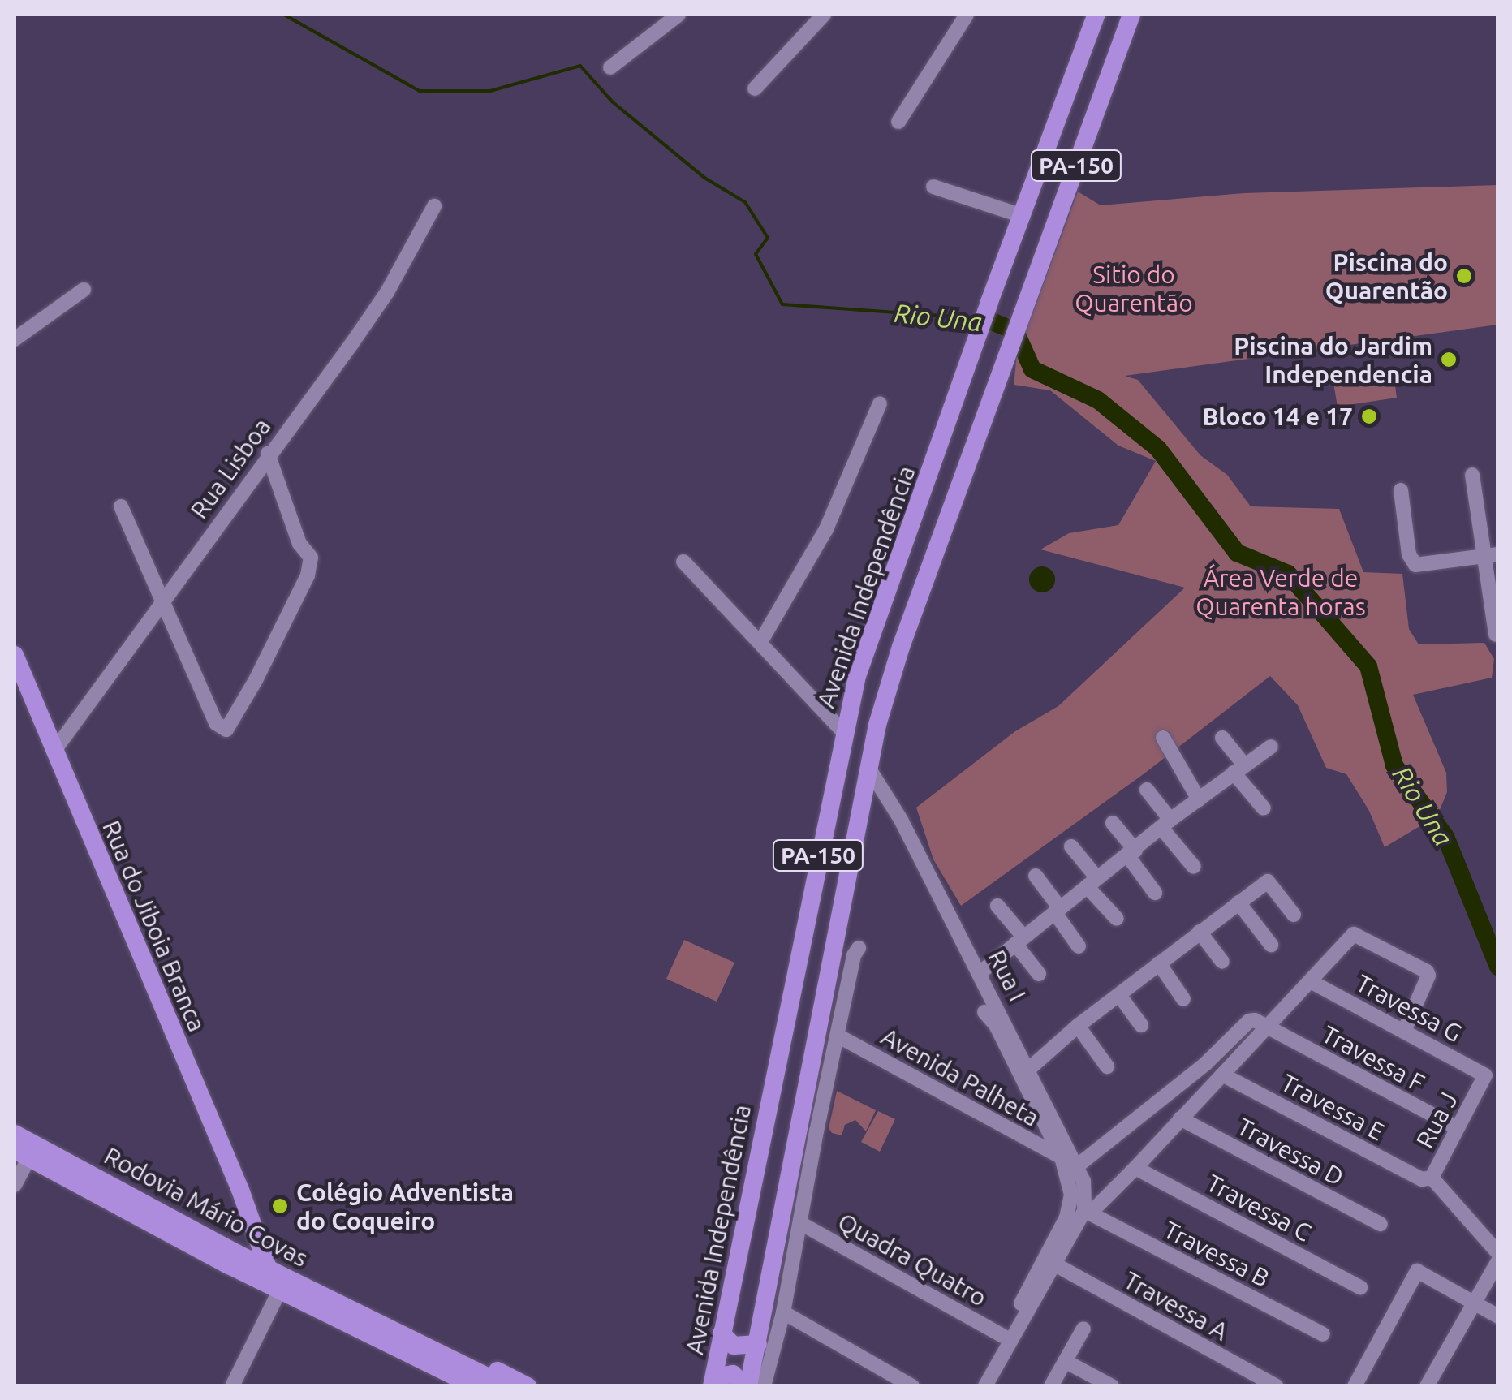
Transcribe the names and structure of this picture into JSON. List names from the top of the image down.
{
  "streets": {
    "main road": [
      "PA-150",
      "Avenida Independência",
      "Rua do Jiboia Branca",
      "Rodovia Mário Covas"
    ],
    "street": [
      "Rua Lisboa",
      "Rua I",
      "Travessa G",
      "Travessa F",
      "Avenida Palheta",
      "Travessa E",
      "Rua J",
      "Travessa D",
      "Travessa C",
      "Travessa B",
      "Quadra Quatro",
      "Travessa A"
    ]
  },
  "crossings": [
    ["PA-150", "Rua I"],
    ["Rua Lisboa", "Rua do Jiboia Branca"],
    ["Rua do Jiboia Branca", "Rodovia Mário Covas"],
    ["Rua I", "Travessa B"],
    ["Travessa G", "Rua J"],
    ["Travessa F", "Rua J"],
    ["Travessa E", "Rua J"]
  ],
  "water": ["Rio Una"],
  "parks": ["Sitio do Quarentão", "Área Verde de Quarenta horas"],
  "places": [
    "Piscina do Quarentão",
    "Piscina do Jardim Independencia",
    "Bloco 14 e 17",
    "Colégio Adventista do Coqueiro"
  ]
}
